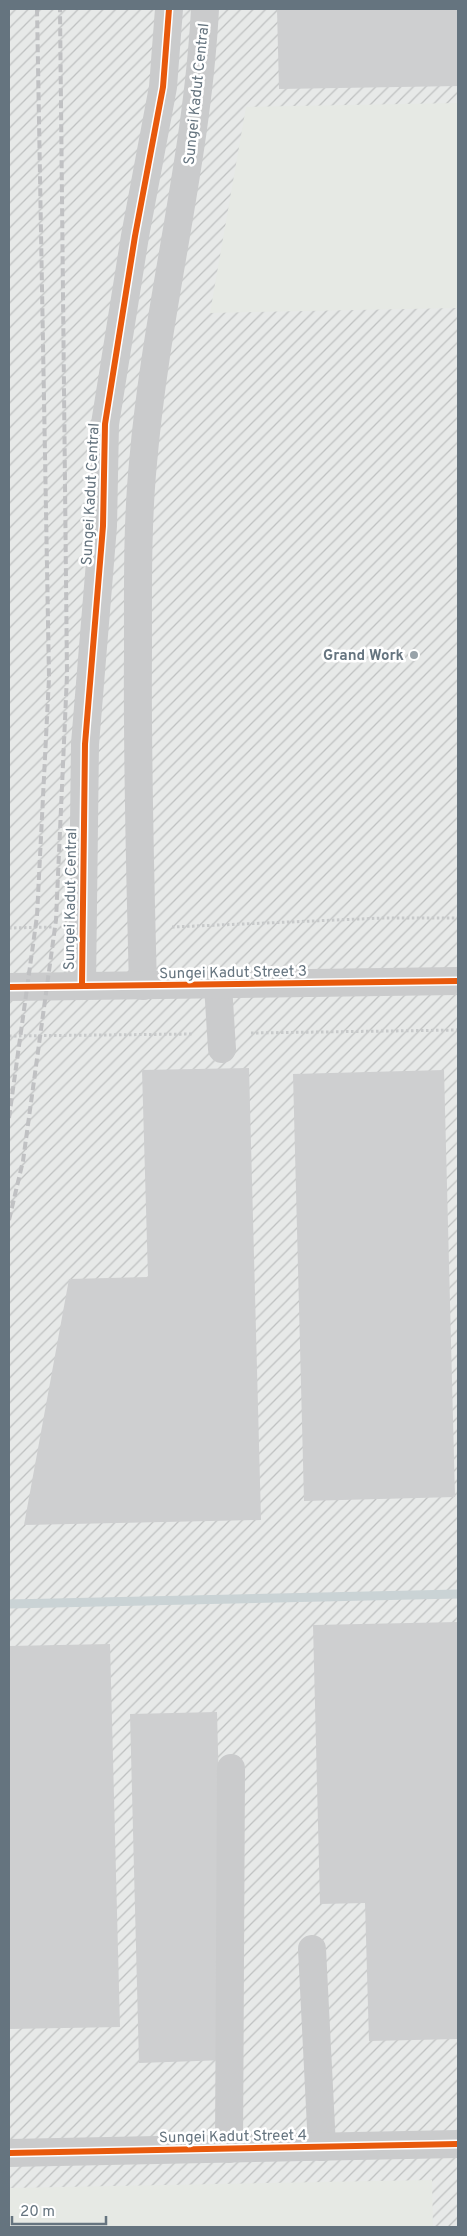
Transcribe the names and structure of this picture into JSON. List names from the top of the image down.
{
  "streets": {
    "street": ["Sungei Kadut Central", "Sungei Kadut Street 3", "Sungei Kadut Street 4"]
  },
  "crossings": [
    ["Sungei Kadut Central", "Sungei Kadut Street 3"]
  ],
  "places": ["Grand Work"],
  "scale_bar": "20 m"
}
